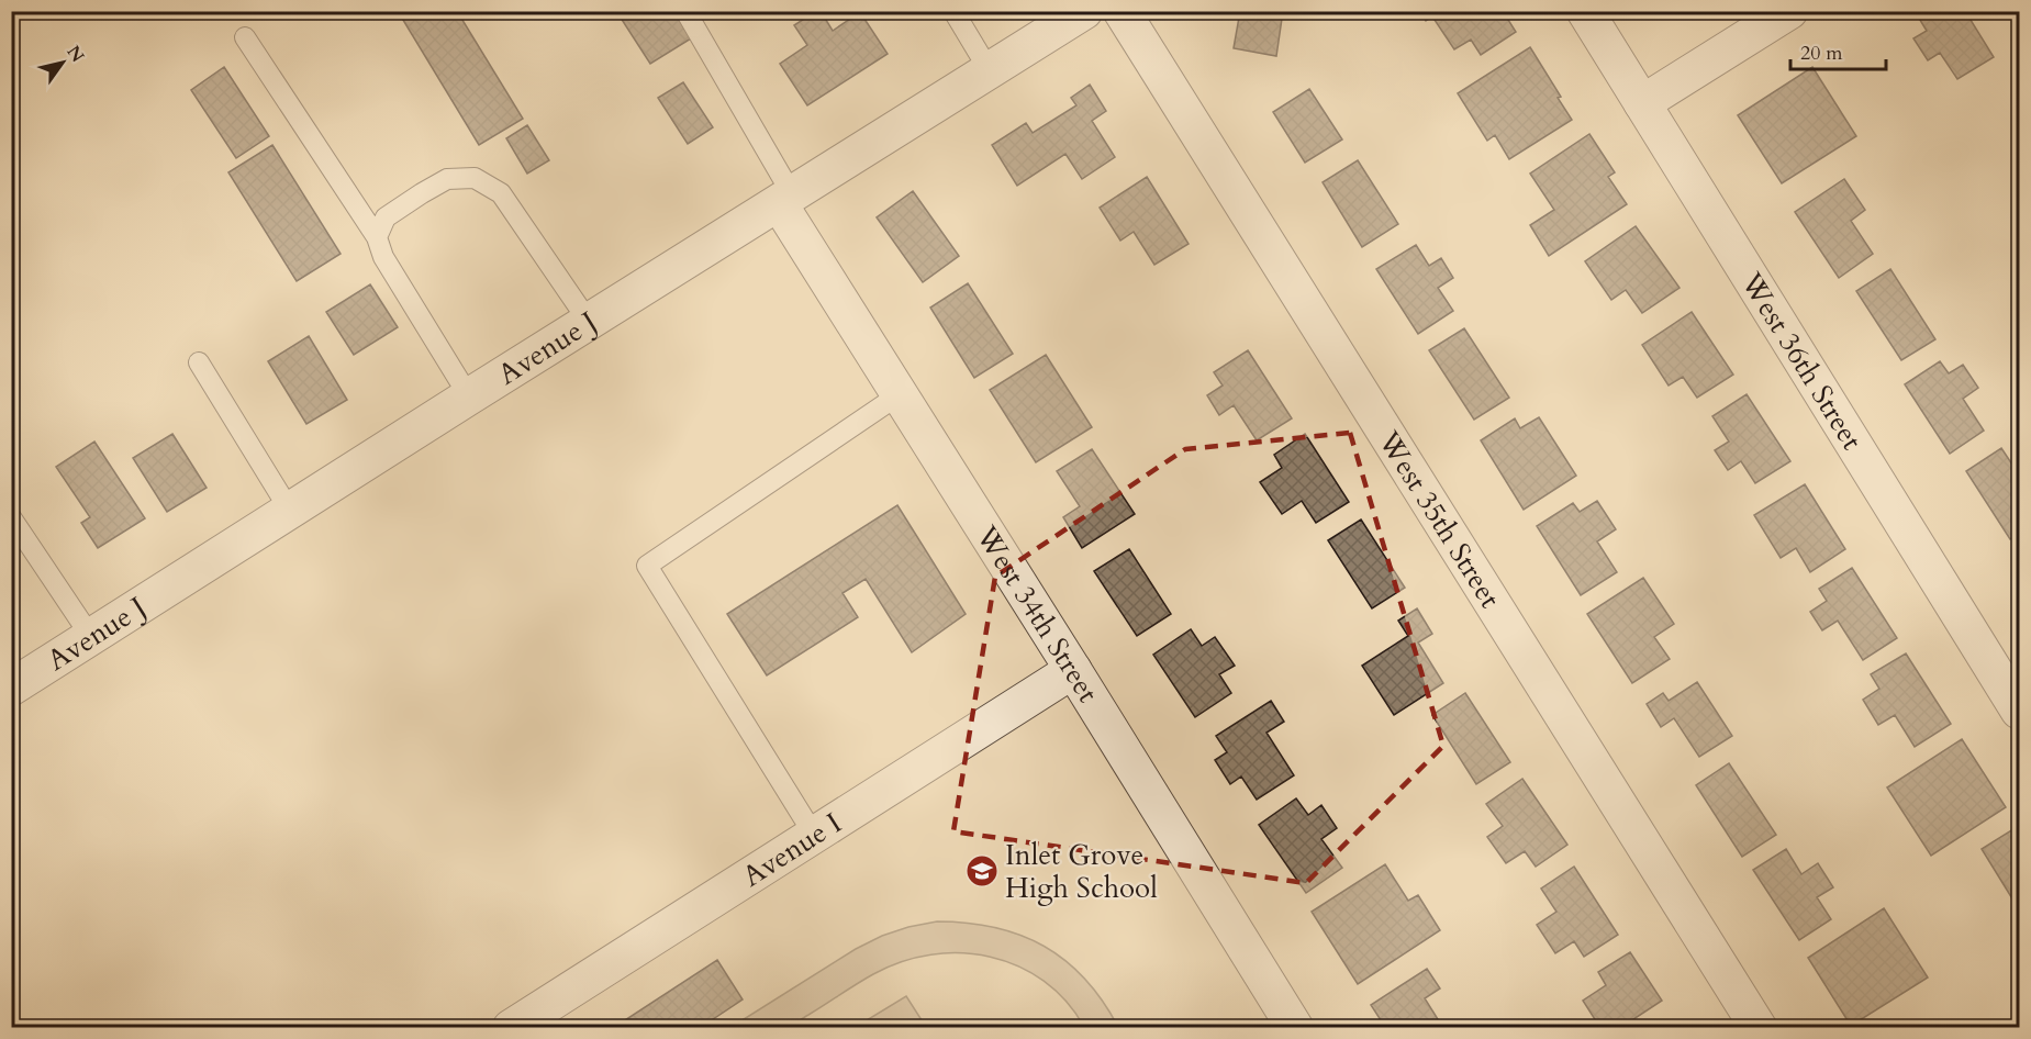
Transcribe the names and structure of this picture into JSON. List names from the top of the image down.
{
  "streets": {
    "street": [
      "Avenue J",
      "West 36th Street",
      "West 35th Street",
      "West 34th Street",
      "Avenue I"
    ]
  },
  "crossings": [
    ["Avenue J", "West 34th Street"],
    ["West 34th Street", "Avenue I"]
  ],
  "places": {
    "school or university": ["Inlet Grove High School"]
  },
  "scale_bar": "20 m",
  "north": "top right"
}
